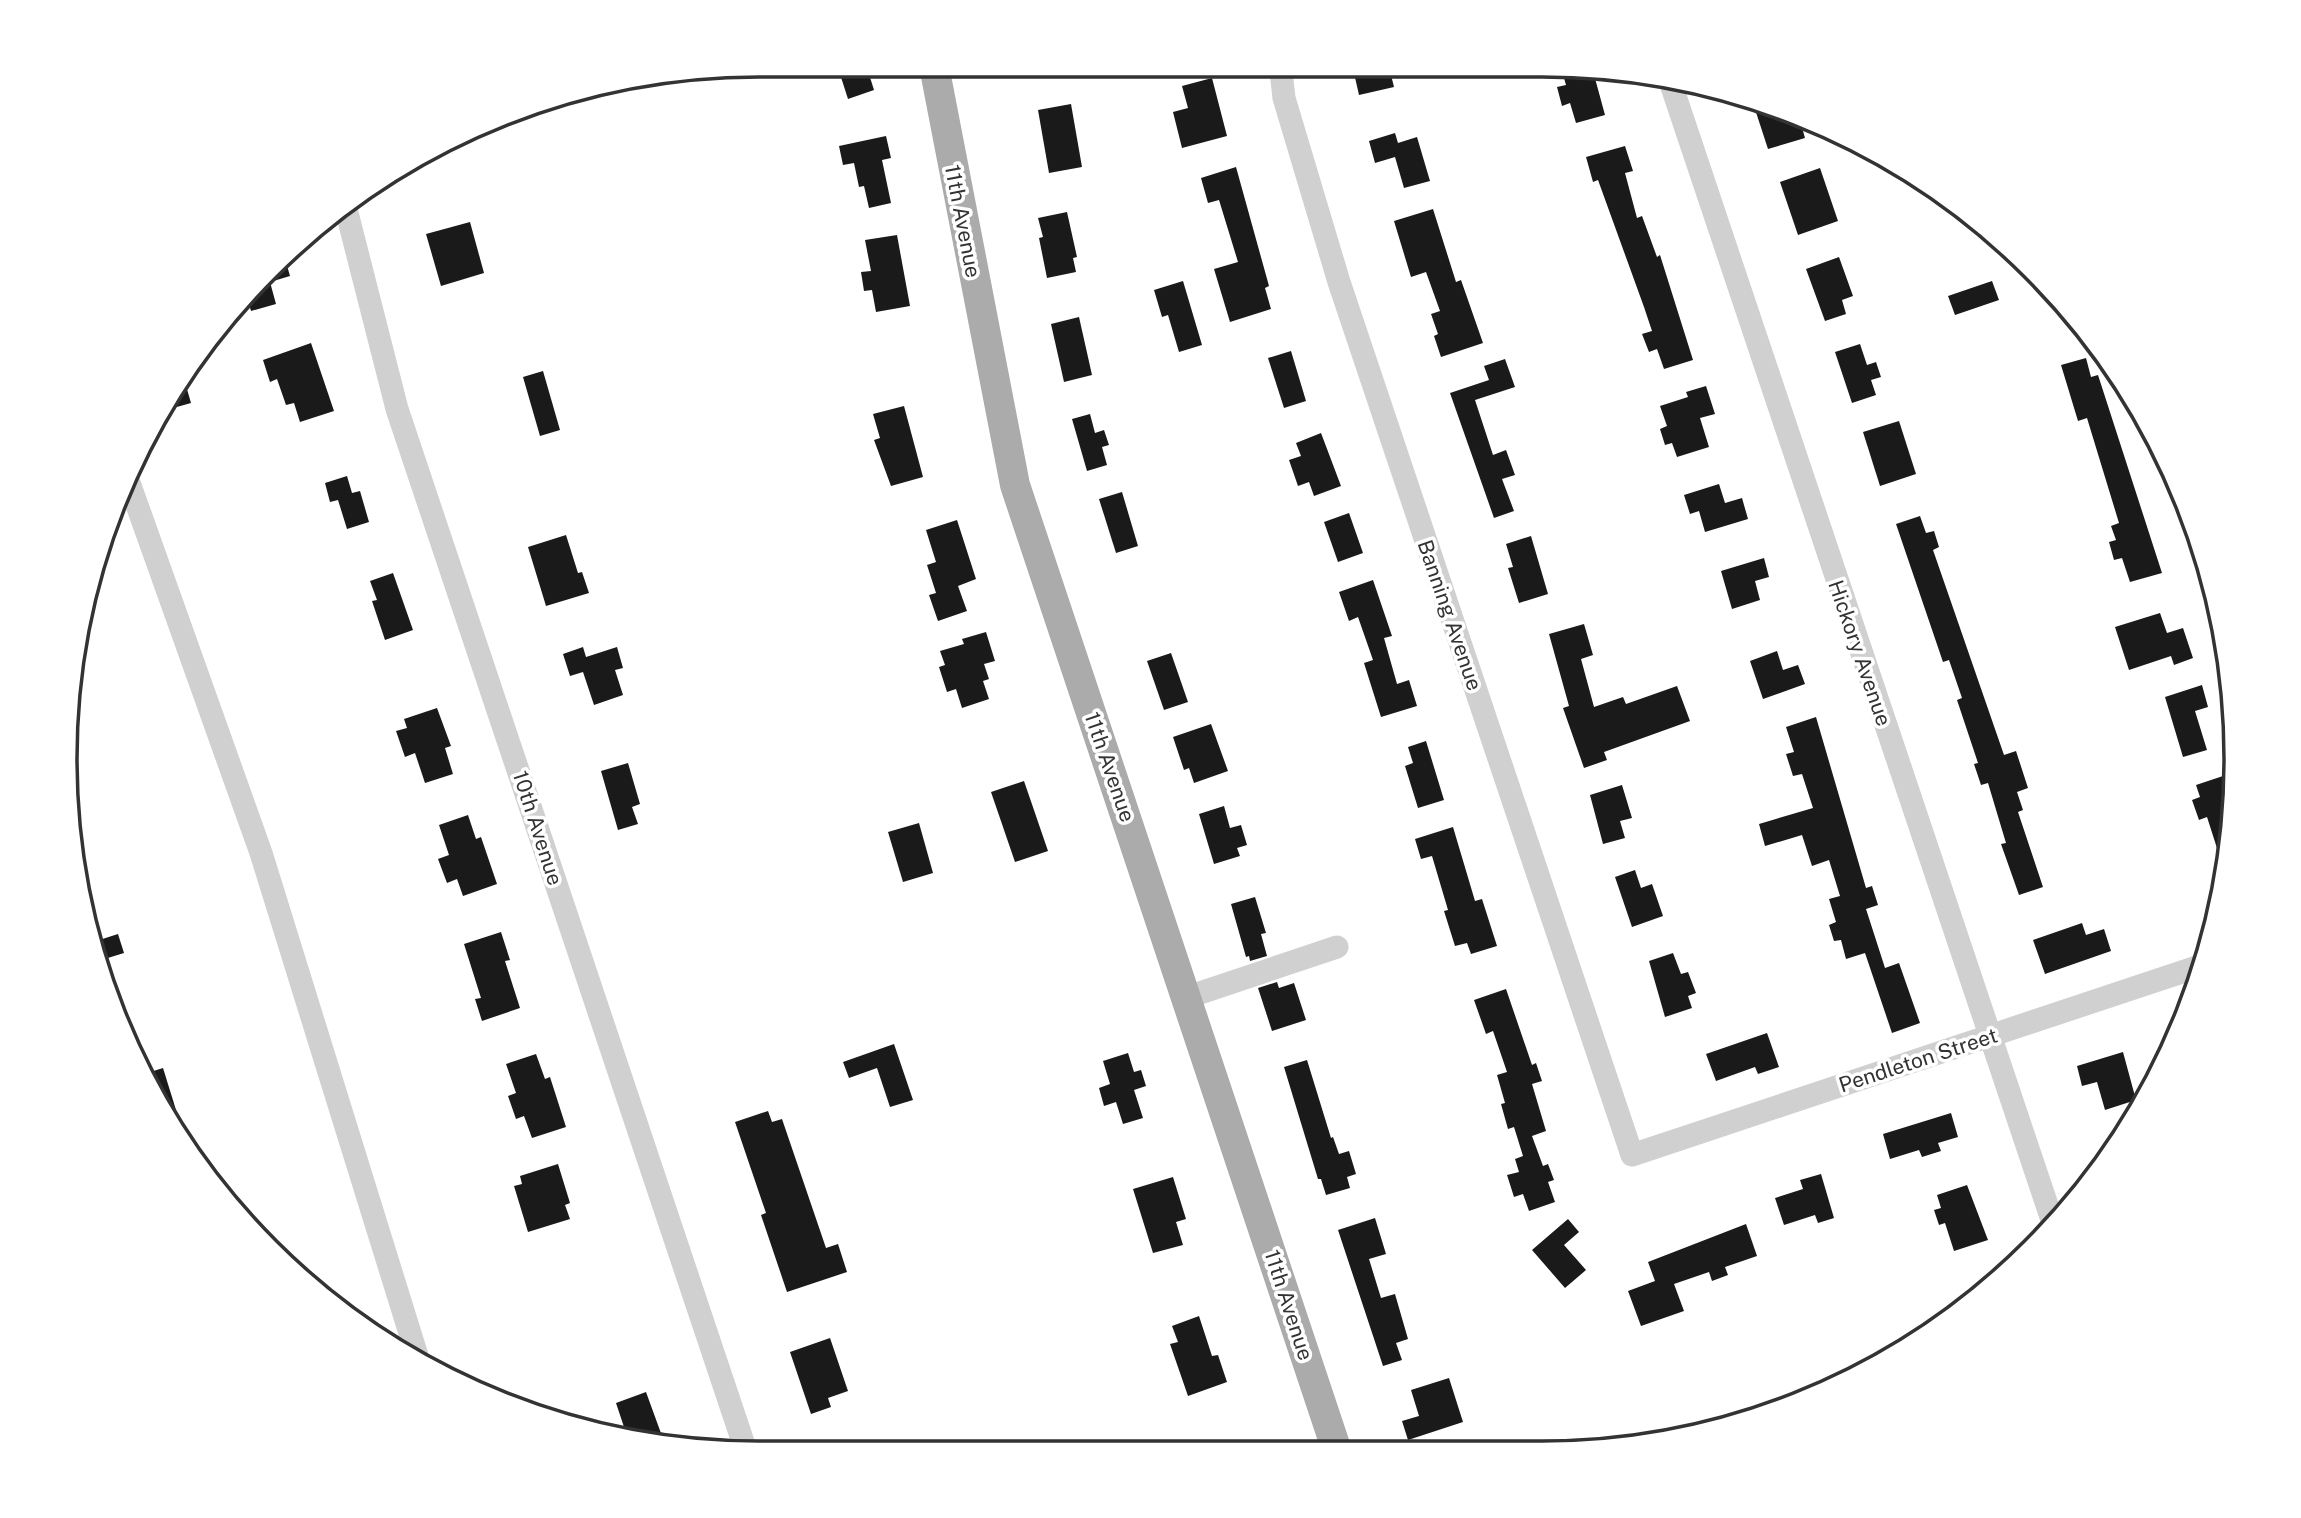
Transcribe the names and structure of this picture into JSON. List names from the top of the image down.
{
  "streets": {
    "main road": ["11th Avenue"],
    "street": [
      "Banning Avenue",
      "Hickory Avenue",
      "10th Avenue",
      "Pendleton Street"
    ]
  },
  "crossings": [
    ["Banning Avenue", "Pendleton Street"],
    ["Hickory Avenue", "Pendleton Street"]
  ]
}
